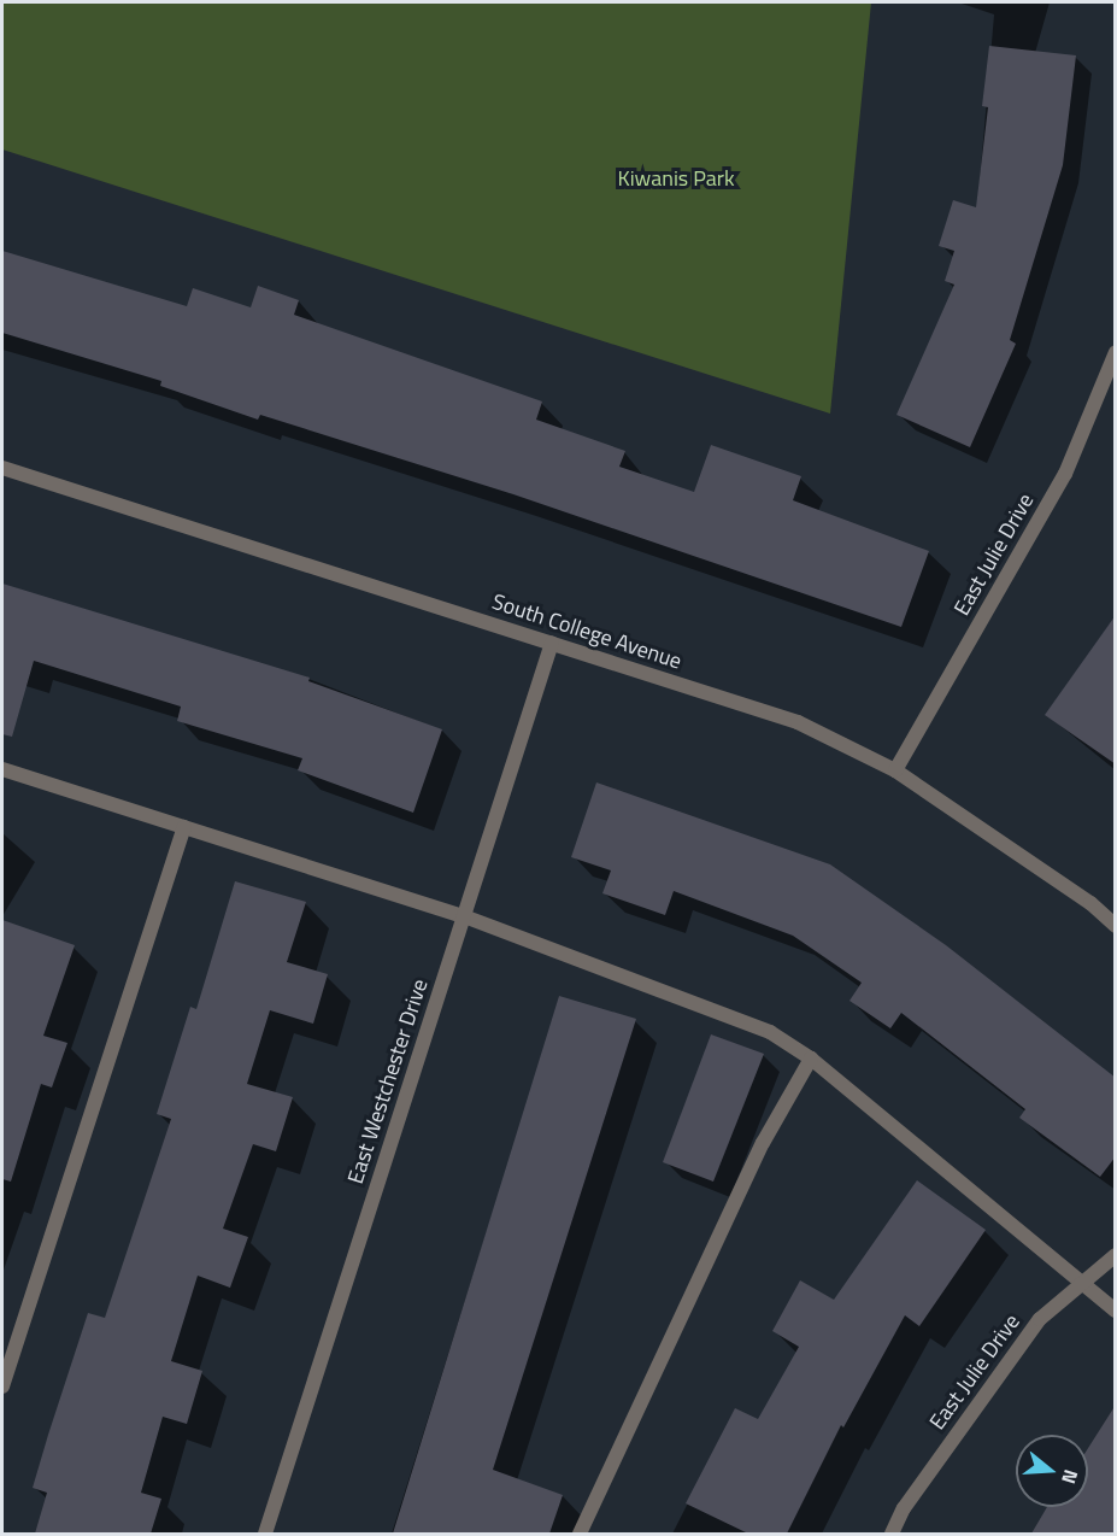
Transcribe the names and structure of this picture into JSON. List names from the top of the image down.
{
  "streets": {
    "street": ["East Julie Drive", "South College Avenue", "East Westchester Drive"]
  },
  "crossings": [
    ["East Julie Drive", "South College Avenue"],
    ["South College Avenue", "East Westchester Drive"]
  ],
  "parks": ["Kiwanis Park"],
  "north": "right"
}
